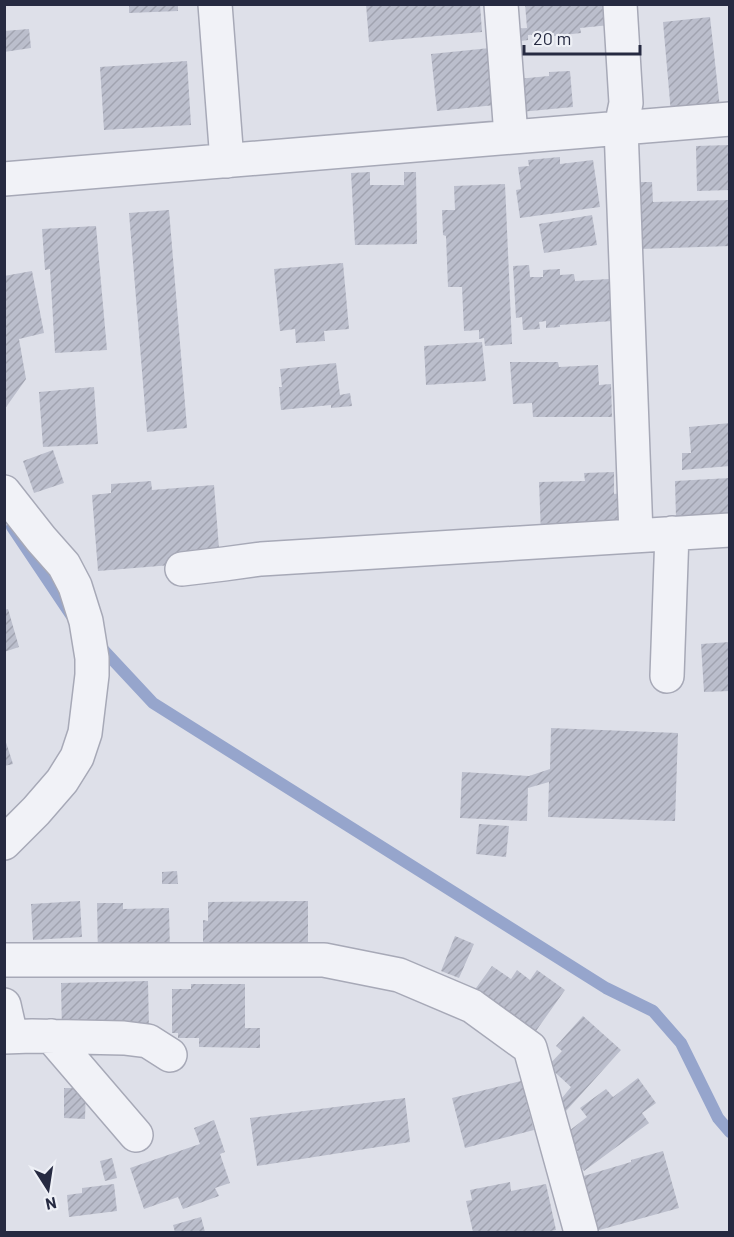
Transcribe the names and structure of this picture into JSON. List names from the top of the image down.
{
  "scale_bar": "20 m",
  "north": "bottom"
}
